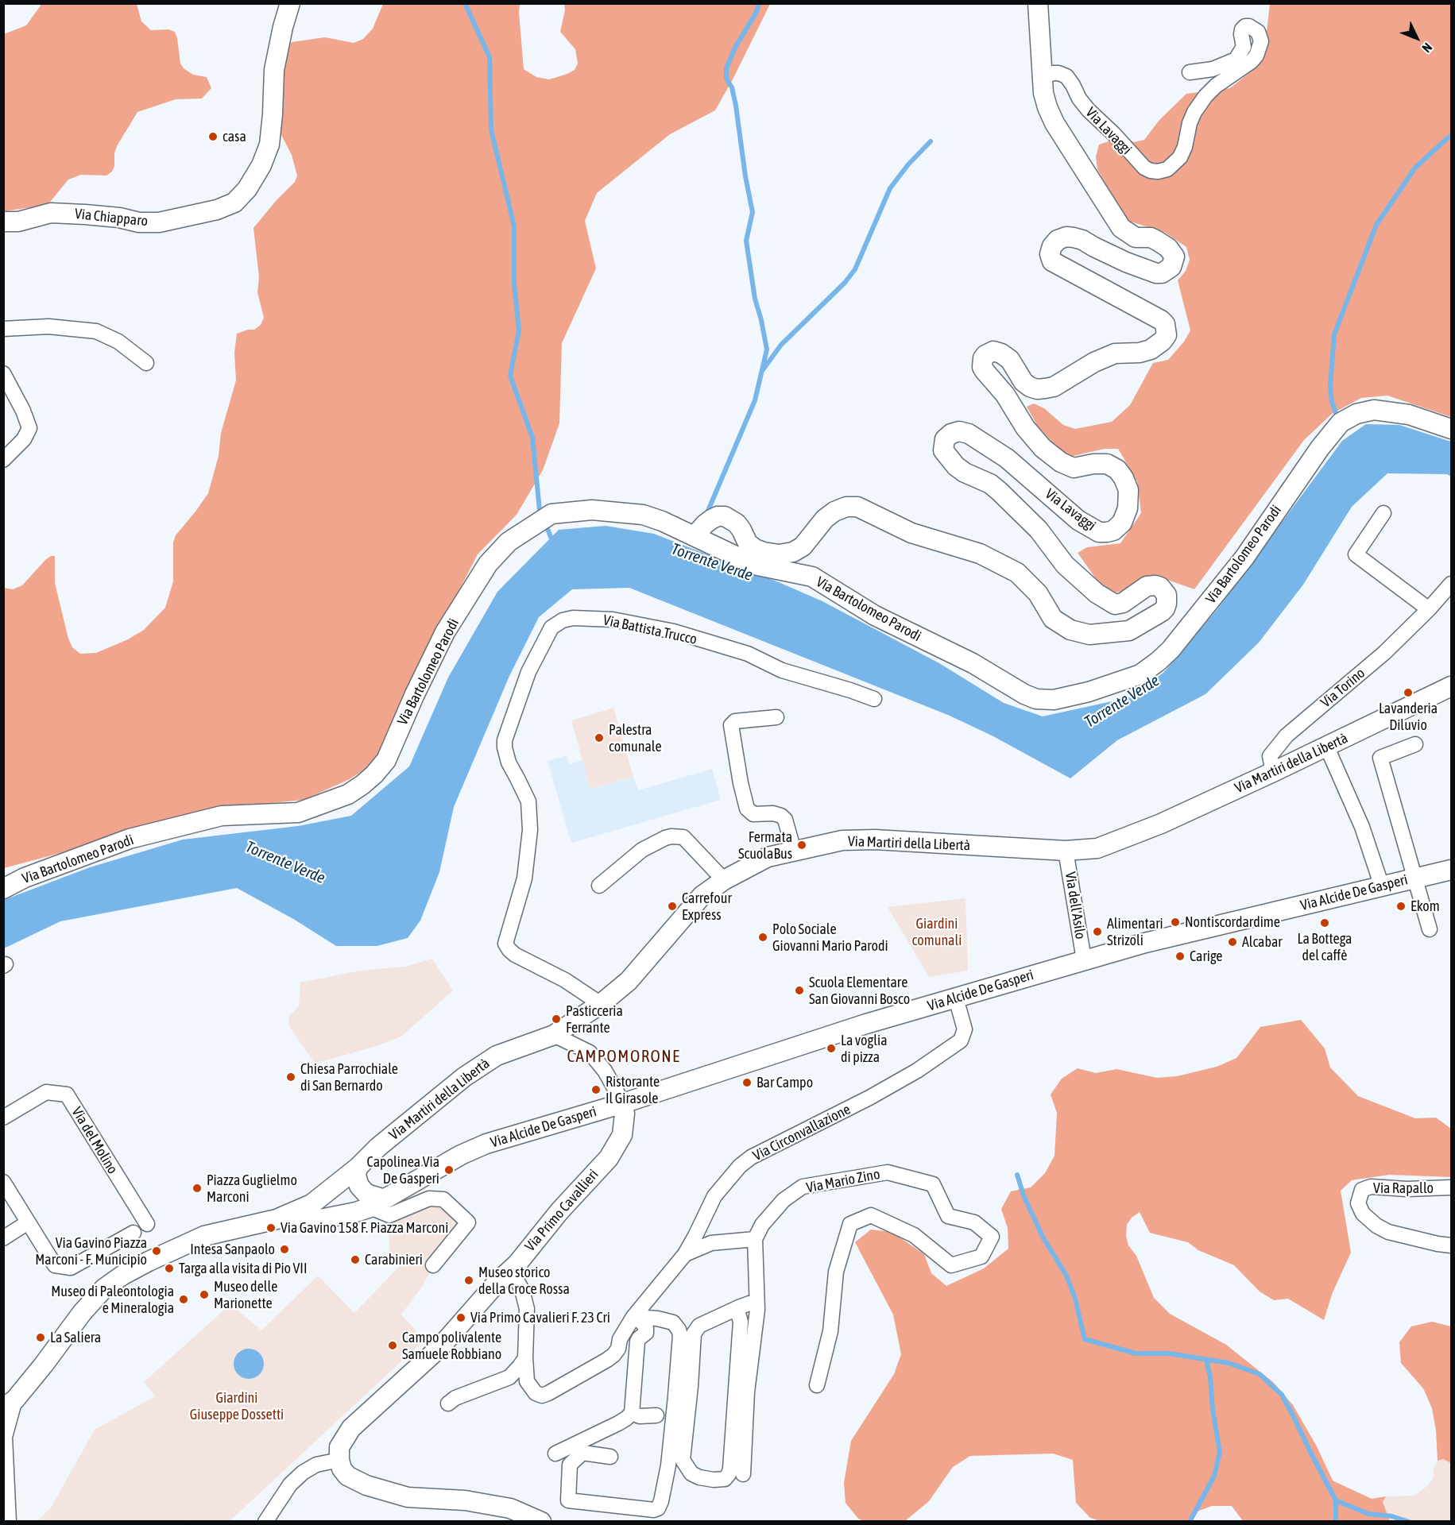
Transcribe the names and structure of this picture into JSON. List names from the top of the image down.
{
  "streets": {
    "main road": [
      "Via Lavaggi",
      "Via Chiapparo",
      "Via Bartolomeo Parodi",
      "Via Martiri della Libertà",
      "Via Alcide De Gasperi",
      "Via Primo Cavallieri"
    ],
    "street": [
      "Via Battista Trucco",
      "Via Torino",
      "Via dell'Asilo",
      "Via Circonvallazione",
      "Via del Molino",
      "Via Mario Zino",
      "Via Rapallo"
    ]
  },
  "crossings": [
    ["Via Lavaggi", "Via Bartolomeo Parodi"],
    ["Via Battista Trucco", "Via Martiri della Libertà"],
    ["Via Torino", "Via Martiri della Libertà"],
    ["Via Martiri della Libertà", "Via Alcide De Gasperi"],
    ["Via Martiri della Libertà", "Via dell'Asilo"],
    ["Via Alcide De Gasperi", "Via dell'Asilo"],
    ["Via Alcide De Gasperi", "Via Circonvallazione"],
    ["Via Alcide De Gasperi", "Via Primo Cavallieri"]
  ],
  "districts": ["CAMPOMORONE"],
  "water": ["Torrente Verde"],
  "parks": ["Giardini comunali", "Giardini Giuseppe Dossetti"],
  "places": [
    "casa",
    "Lavanderia Diluvio",
    "Palestra comunale",
    "Fermata ScuolaBus",
    "Carrefour Express",
    "Ekom",
    "Nontiscordardime",
    "La Bottega del caffè",
    "Alimentari Strizoli",
    "Polo Sociale Giovanni Mario Parodi",
    "Alcabar",
    "Carige",
    "Scuola Elementare San Giovanni Bosco",
    "Pasticceria Ferrante",
    "La voglia di pizza",
    "Chiesa Parrochiale di San Bernardo",
    "Bar Campo",
    "Ristorante Il Girasole",
    "Capolinea Via De Gasperi",
    "Piazza Guglielmo Marconi",
    "Via Gavino 158 F. Piazza Marconi",
    "Intesa Sanpaolo",
    "Via Gavino Piazza Marconi - F. Municipio",
    "Carabinieri",
    "Targa alla visita di Pio VII",
    "Museo storico della Croce Rossa",
    "Museo delle Marionette",
    "Museo di Paleontologia e Mineralogia",
    "Via Primo Cavalieri F. 23 Cri",
    "La Saliera",
    "Campo polivalente Samuele Robbiano"
  ],
  "north": "bottom right"
}
